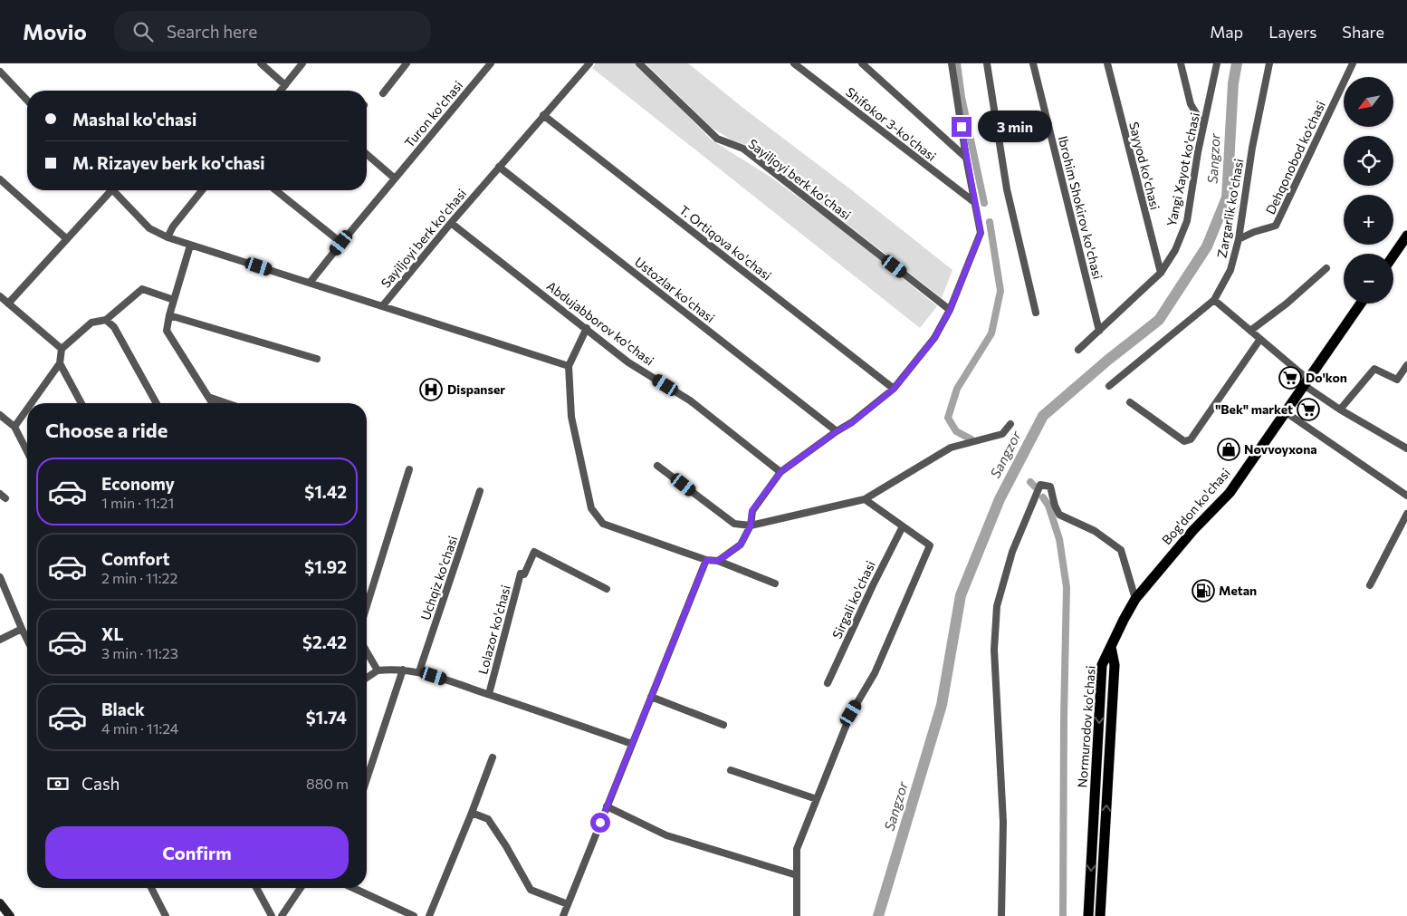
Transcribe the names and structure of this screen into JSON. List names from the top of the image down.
{
  "streets": {
    "main road": ["Bog'don ko'chasi", "Normurodov ko'chasi"],
    "street": [
      "Turon ko'chasi",
      "Shifokor 3-ko'chasi",
      "Dehqonobod ko’chasi",
      "Sayyod ko'chasi",
      "Yangi Xayot ko'chasi",
      "Sayiljoyi berk ko'chasi",
      "Ibrohim Shokirov ko'chasi",
      "Zargarlik ko'chasi",
      "T. Ortiqova ko'chasi",
      "Ustozlar ko'chasi",
      "Abdujabborov ko'chasi",
      "Uchqiz ko'chasi",
      "Sirgali ko'chasi",
      "Lolazor ko'chasi"
    ]
  },
  "crossings": [
    ["Turon ko'chasi", "Sayiljoyi berk ko'chasi"],
    ["Dehqonobod ko’chasi", "Zargarlik ko'chasi"],
    ["Sayyod ko'chasi", "Yangi Xayot ko'chasi"],
    ["Yangi Xayot ko'chasi", "Ibrohim Shokirov ko'chasi"],
    ["Sayiljoyi berk ko'chasi", "T. Ortiqova ko'chasi"],
    ["Sayiljoyi berk ko'chasi", "Ustozlar ko'chasi"],
    ["Sayiljoyi berk ko'chasi", "Abdujabborov ko'chasi"],
    ["Bog'don ko'chasi", "Normurodov ko'chasi"]
  ],
  "water": ["Sangzor"],
  "places": {
    "supermarket": ["Do'kon", "\"Bek\" market"],
    "hospital": ["Dispanser"],
    "shop": ["Novvoyxona"],
    "fuel station": ["Metan"]
  },
  "north": "bottom left",
  "page": {
    "header": "Movio",
    "search": "Search here",
    "nav": ["Map", "Layers", "Share"],
    "map_buttons": ["+", "−"],
    "banner": ["Mashal ko'chasi", "M. Rizayev berk ko'chasi"],
    "bubble": "3 min",
    "heading": "Choose a ride",
    "list": [
      {
        "name": "Economy",
        "note": "1 min · 11:21",
        "value": "$1.42"
      },
      {
        "name": "Comfort",
        "note": "2 min · 11:22",
        "value": "$1.92"
      },
      {
        "name": "XL",
        "note": "3 min · 11:23",
        "value": "$2.42"
      },
      {
        "name": "Black",
        "note": "4 min · 11:24",
        "value": "$1.74"
      }
    ],
    "pay": ["Cash", "880 m"],
    "buttons": "Confirm"
  }
}
